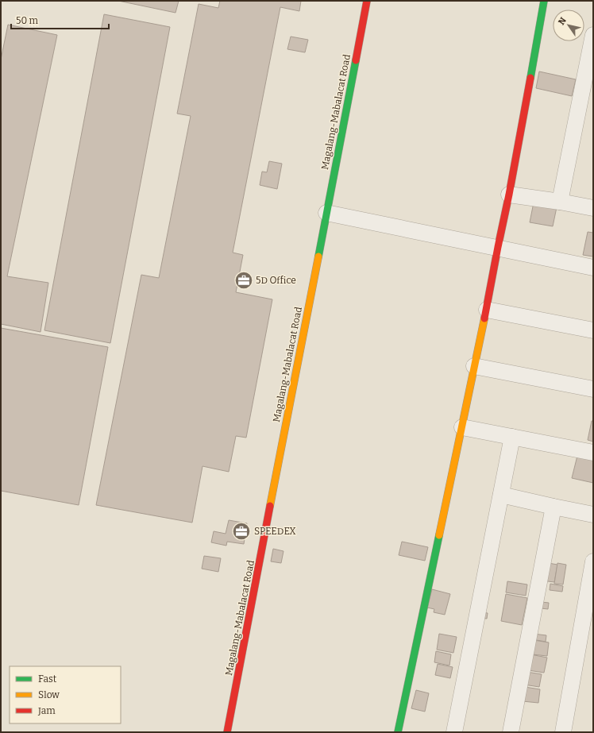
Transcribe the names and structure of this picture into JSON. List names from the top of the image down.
{
  "streets": {
    "street": ["Magalang-Mabalacat Road"]
  },
  "places": {
    "office": ["5D Office", "SPEEDEX"]
  },
  "legend": ["Fast", "Slow", "Jam"],
  "scale_bar": "50 m",
  "north": "top left"
}
